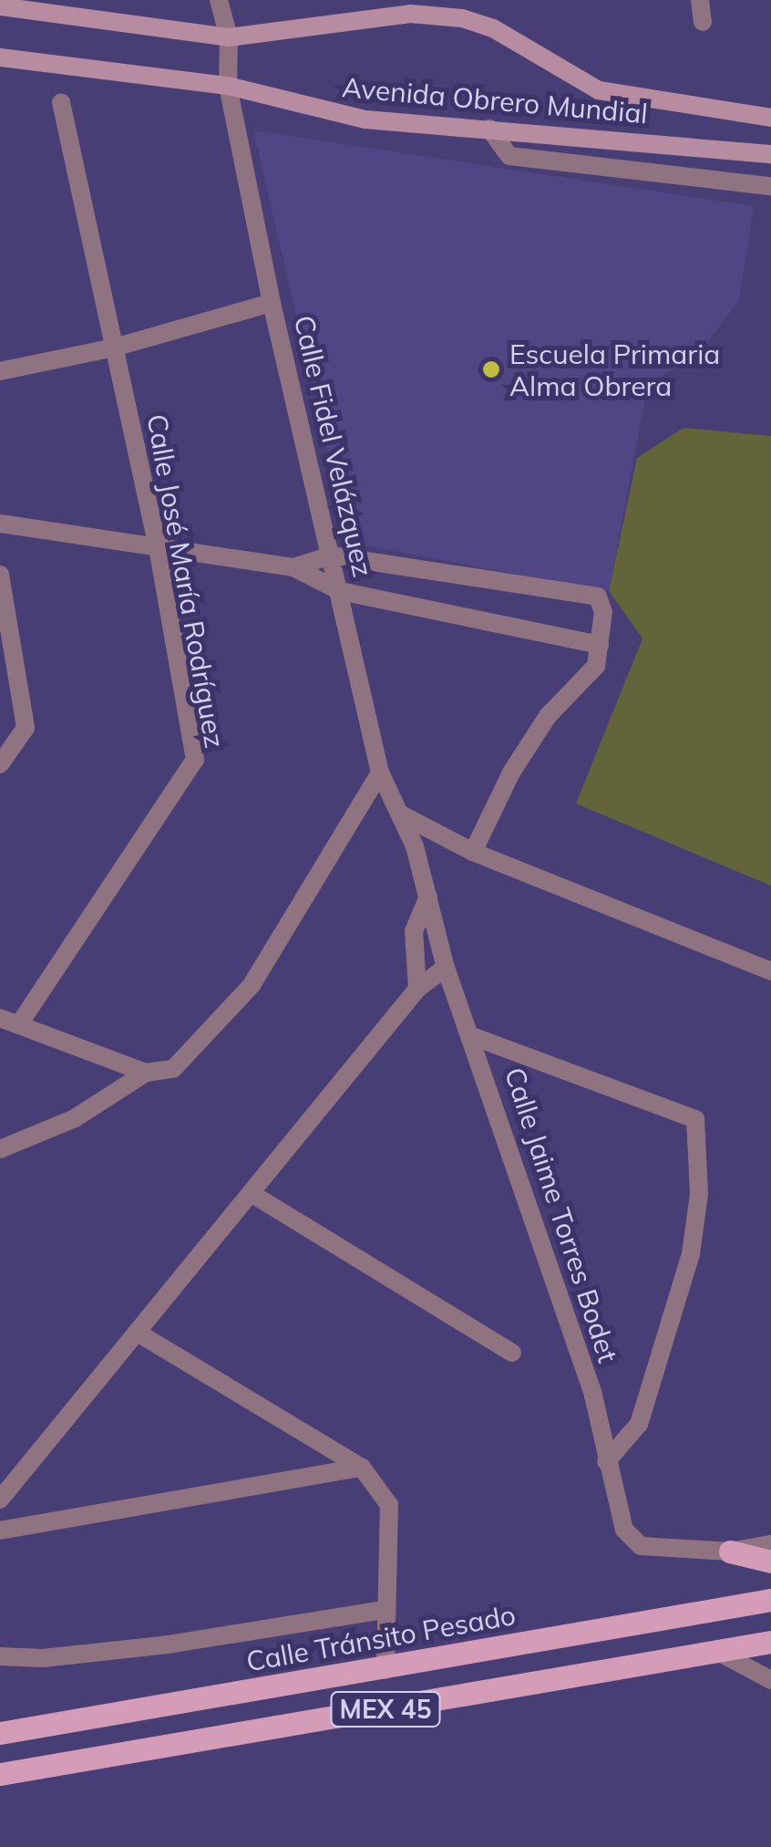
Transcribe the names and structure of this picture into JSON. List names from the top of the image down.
{
  "streets": {
    "main road": ["Avenida Obrero Mundial", "Calle Tránsito Pesado", "MEX 45"],
    "street": ["Calle Fidel Velázquez", "Calle José María Rodríguez", "Calle Jaime Torres Bodet"]
  },
  "crossings": [
    ["Avenida Obrero Mundial", "Calle Fidel Velázquez"],
    ["Calle Fidel Velázquez", "Calle Jaime Torres Bodet"]
  ],
  "places": ["Escuela Primaria Alma Obrera"]
}
